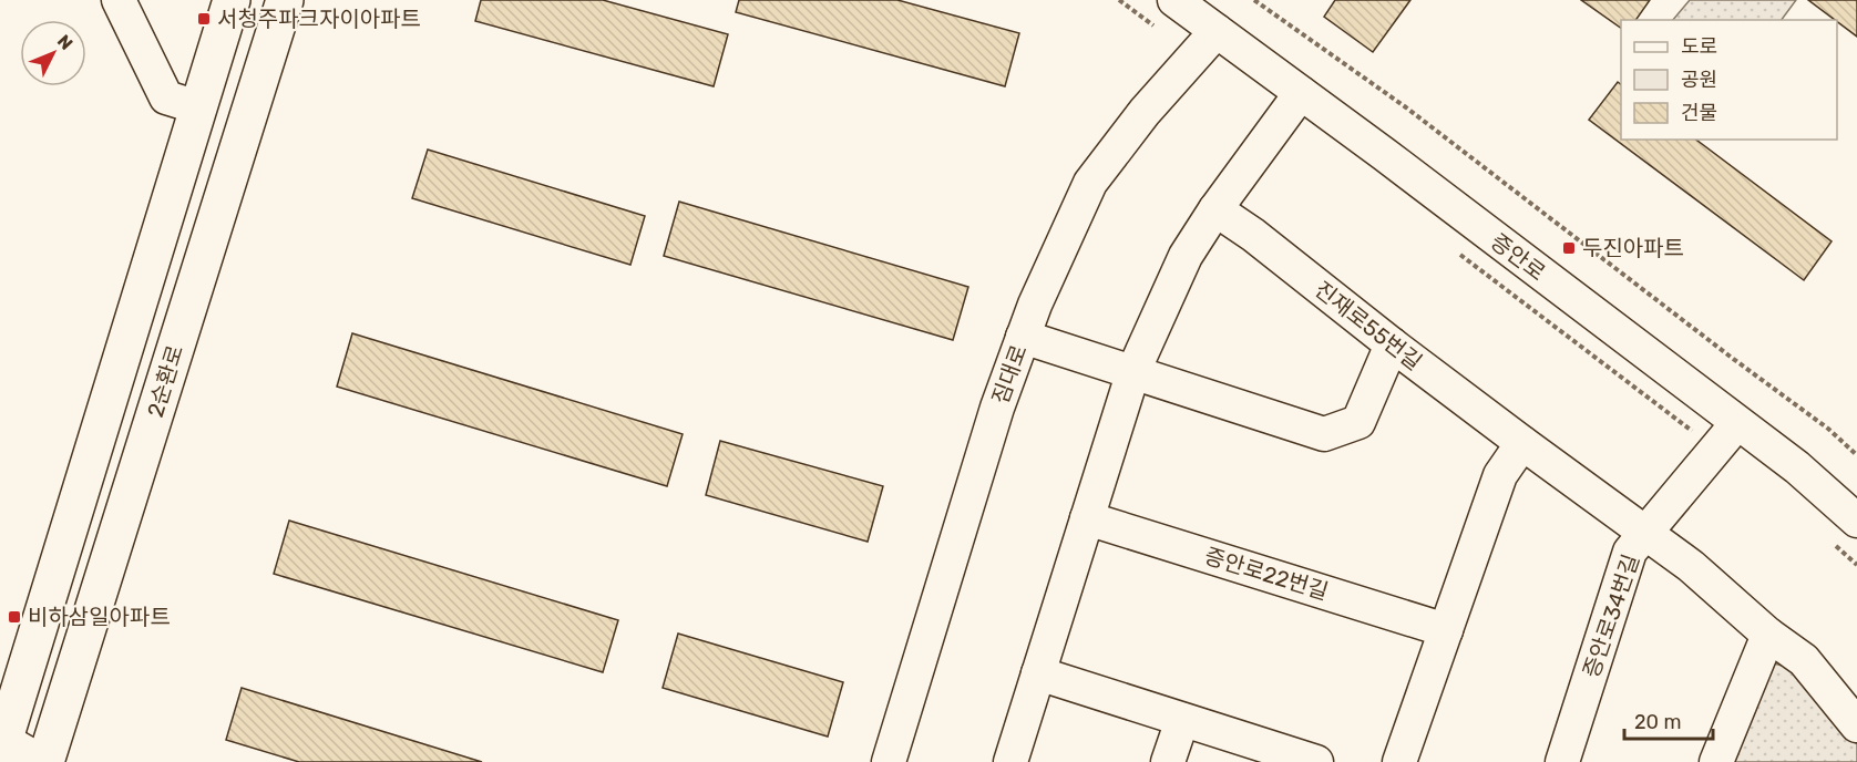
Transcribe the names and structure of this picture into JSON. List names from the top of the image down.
{
  "streets": {
    "main road": ["2순환로"],
    "street": [
      "증안로",
      "진재로55번길",
      "짐대로",
      "증안로22번길",
      "증안로34번길"
    ]
  },
  "crossings": [
    ["증안로", "짐대로"],
    ["증안로", "증안로34번길"],
    ["진재로55번길", "증안로34번길"]
  ],
  "places": {
    "transit": ["서청주파크자이아파트", "두진아파트", "비하삼일아파트"]
  },
  "legend": ["도로", "공원", "건물"],
  "scale_bar": "20 m",
  "north": "top right"
}
